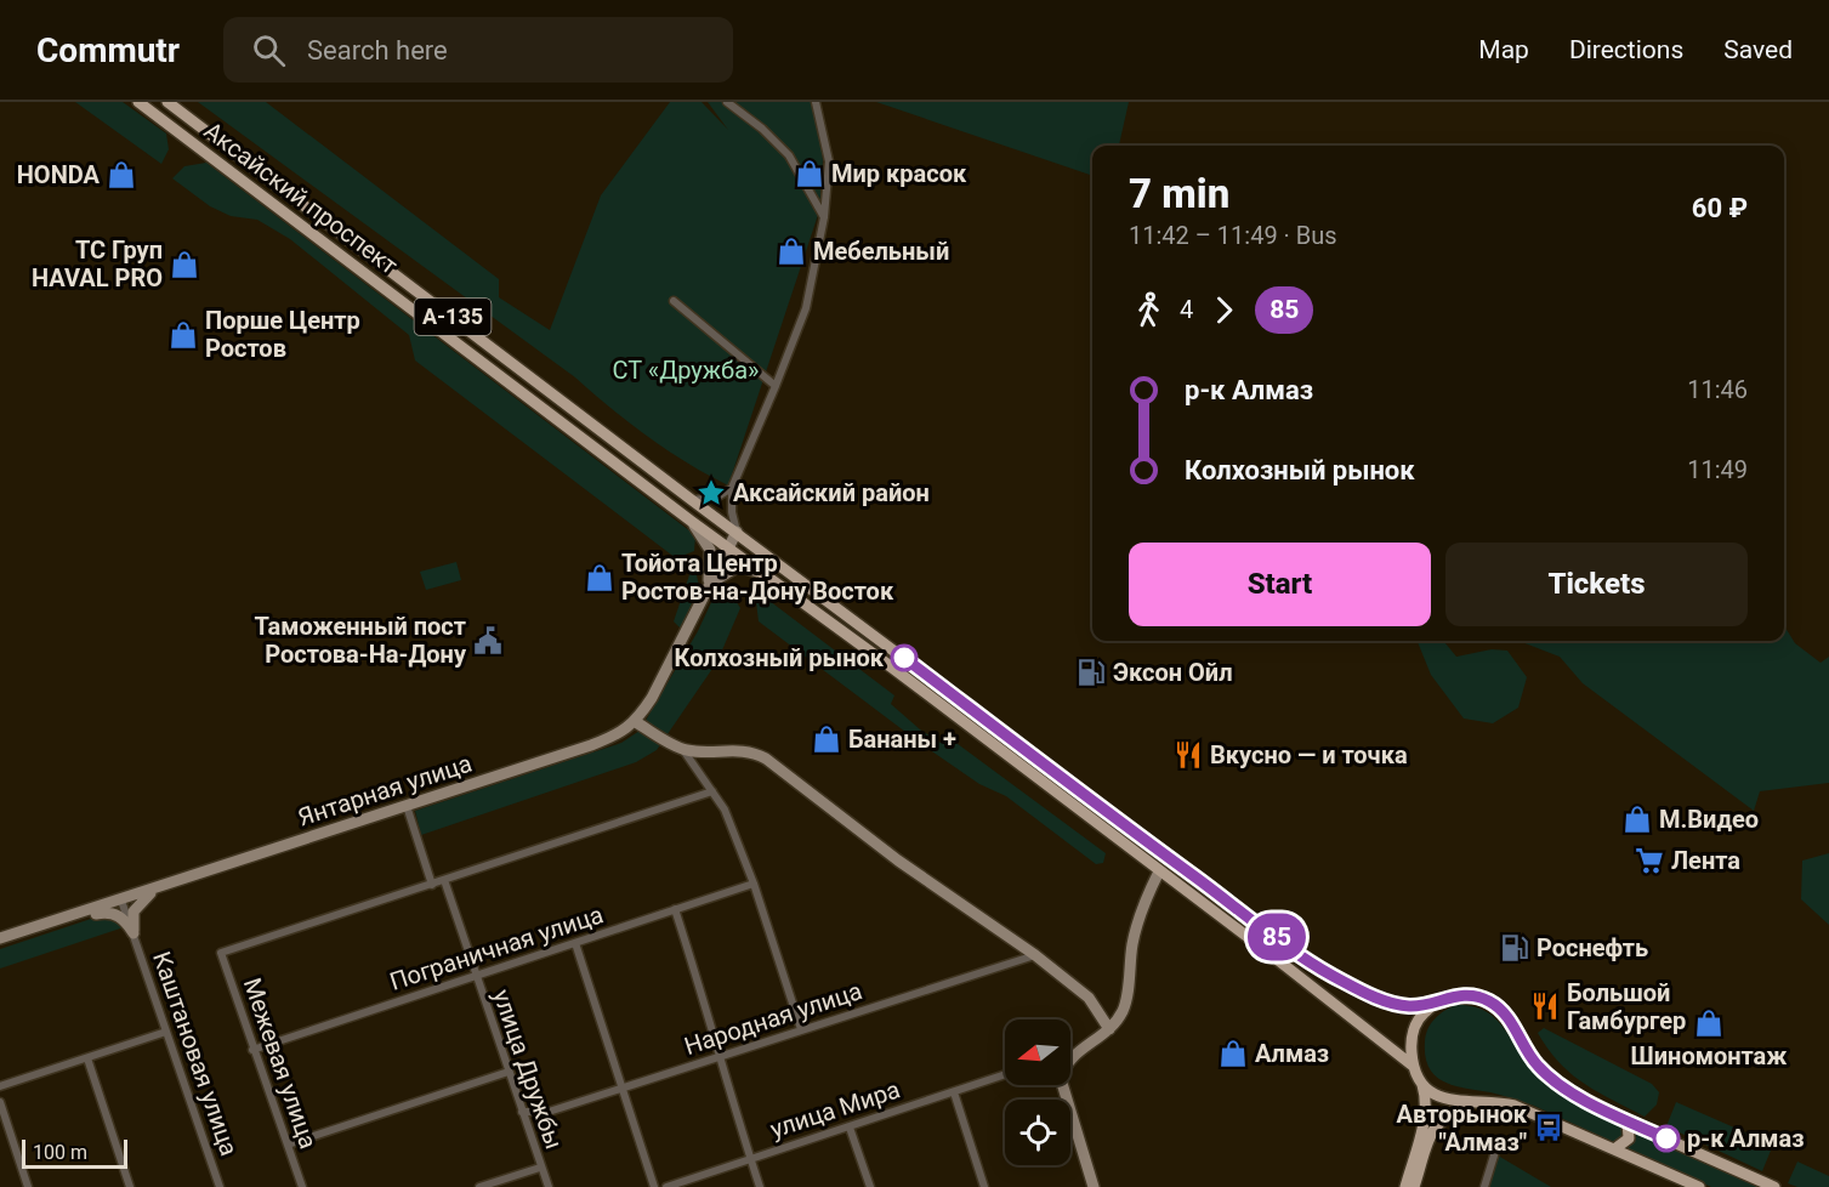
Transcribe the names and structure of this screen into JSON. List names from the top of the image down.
{
  "streets": {
    "main road": ["Аксайский проспект", "А-135"],
    "street": [
      "Янтарная улица",
      "Пограничная улица",
      "Народная улица",
      "Каштановая улица",
      "Межевая улица",
      "улица Дружбы",
      "улица Мира"
    ]
  },
  "crossings": [
    ["Аксайский проспект", "Янтарная улица"],
    ["Янтарная улица", "Каштановая улица"],
    ["Пограничная улица", "Межевая улица"],
    ["Пограничная улица", "улица Дружбы"],
    ["Народная улица", "улица Дружбы"]
  ],
  "parks": ["СТ «Дружба»"],
  "places": {
    "shop": [
      "Мир красок",
      "HONDA",
      "Мебельный",
      "ТС Груп HAVAL PRO",
      "Порше Центр Ростов",
      "Тойота Центр Ростов-на-Дону Восток",
      "Бананы +",
      "М.Видео",
      "Шиномонтаж",
      "Алмаз"
    ],
    "place": ["Аксайский район"],
    "public building": ["Таможенный пост Ростова-На-Дону"],
    "other": ["Колхозный рынок", "р-к Алмаз"],
    "fuel station": ["Эксон Ойл", "Роснефть"],
    "restaurant": ["Вкусно — и точка", "Большой Гамбургер"],
    "supermarket": ["Лента"],
    "bus stop": ["Авторынок \"Алмаз\""]
  },
  "lines": ["bus line 85"],
  "scale_bar": "100 m",
  "north": "left",
  "page": {
    "header": "Commutr",
    "search": "Search here",
    "nav": ["Map", "Directions", "Saved"],
    "on_map": "85",
    "heading": ["7 min", "11:42 – 11:49 · Bus", "60 ₽"],
    "legs": ["4", "85"],
    "list": [
      {
        "name": "р-к Алмаз",
        "value": "11:46"
      },
      {
        "name": "Колхозный рынок",
        "value": "11:49"
      }
    ],
    "buttons": ["Start", "Tickets"],
    "scale": "100 m"
  }
}
